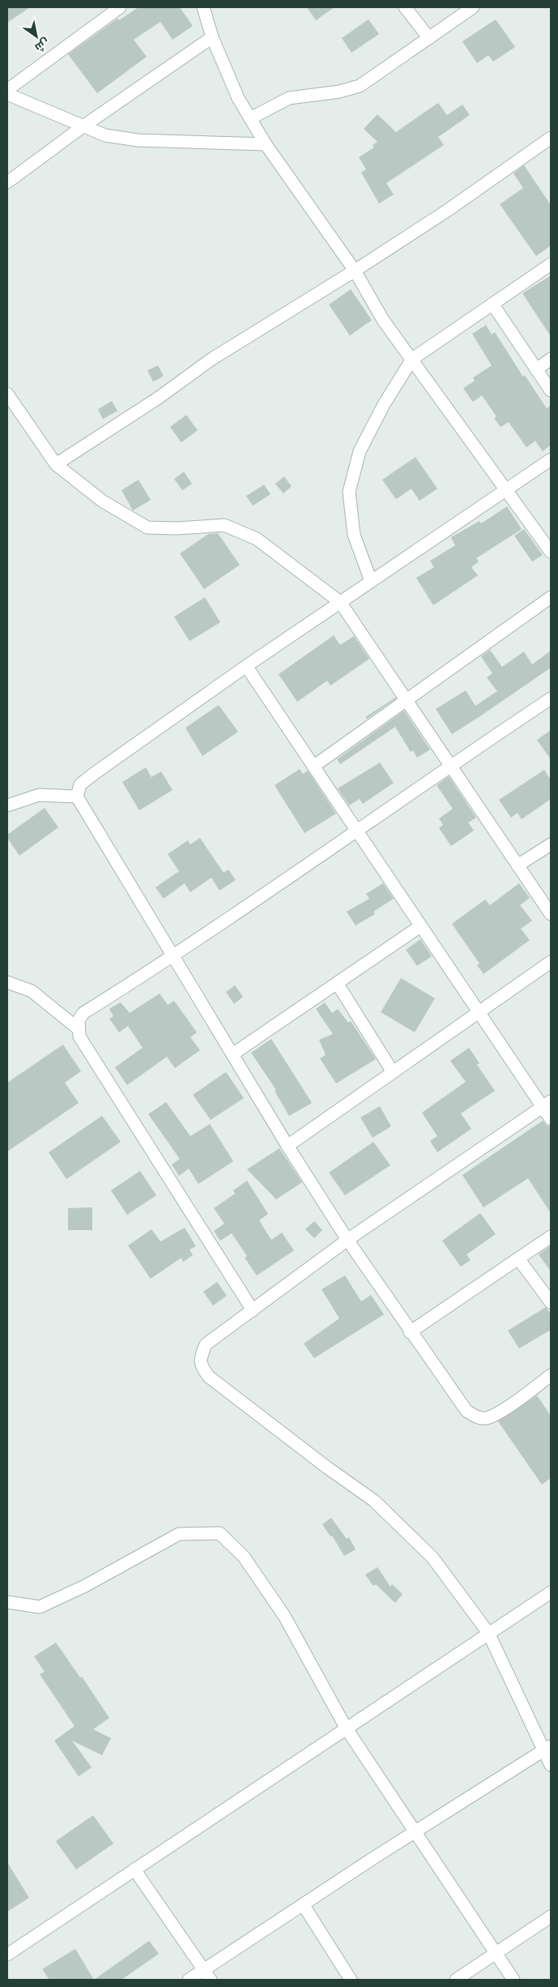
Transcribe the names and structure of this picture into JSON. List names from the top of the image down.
{
  "north": "bottom right"
}
